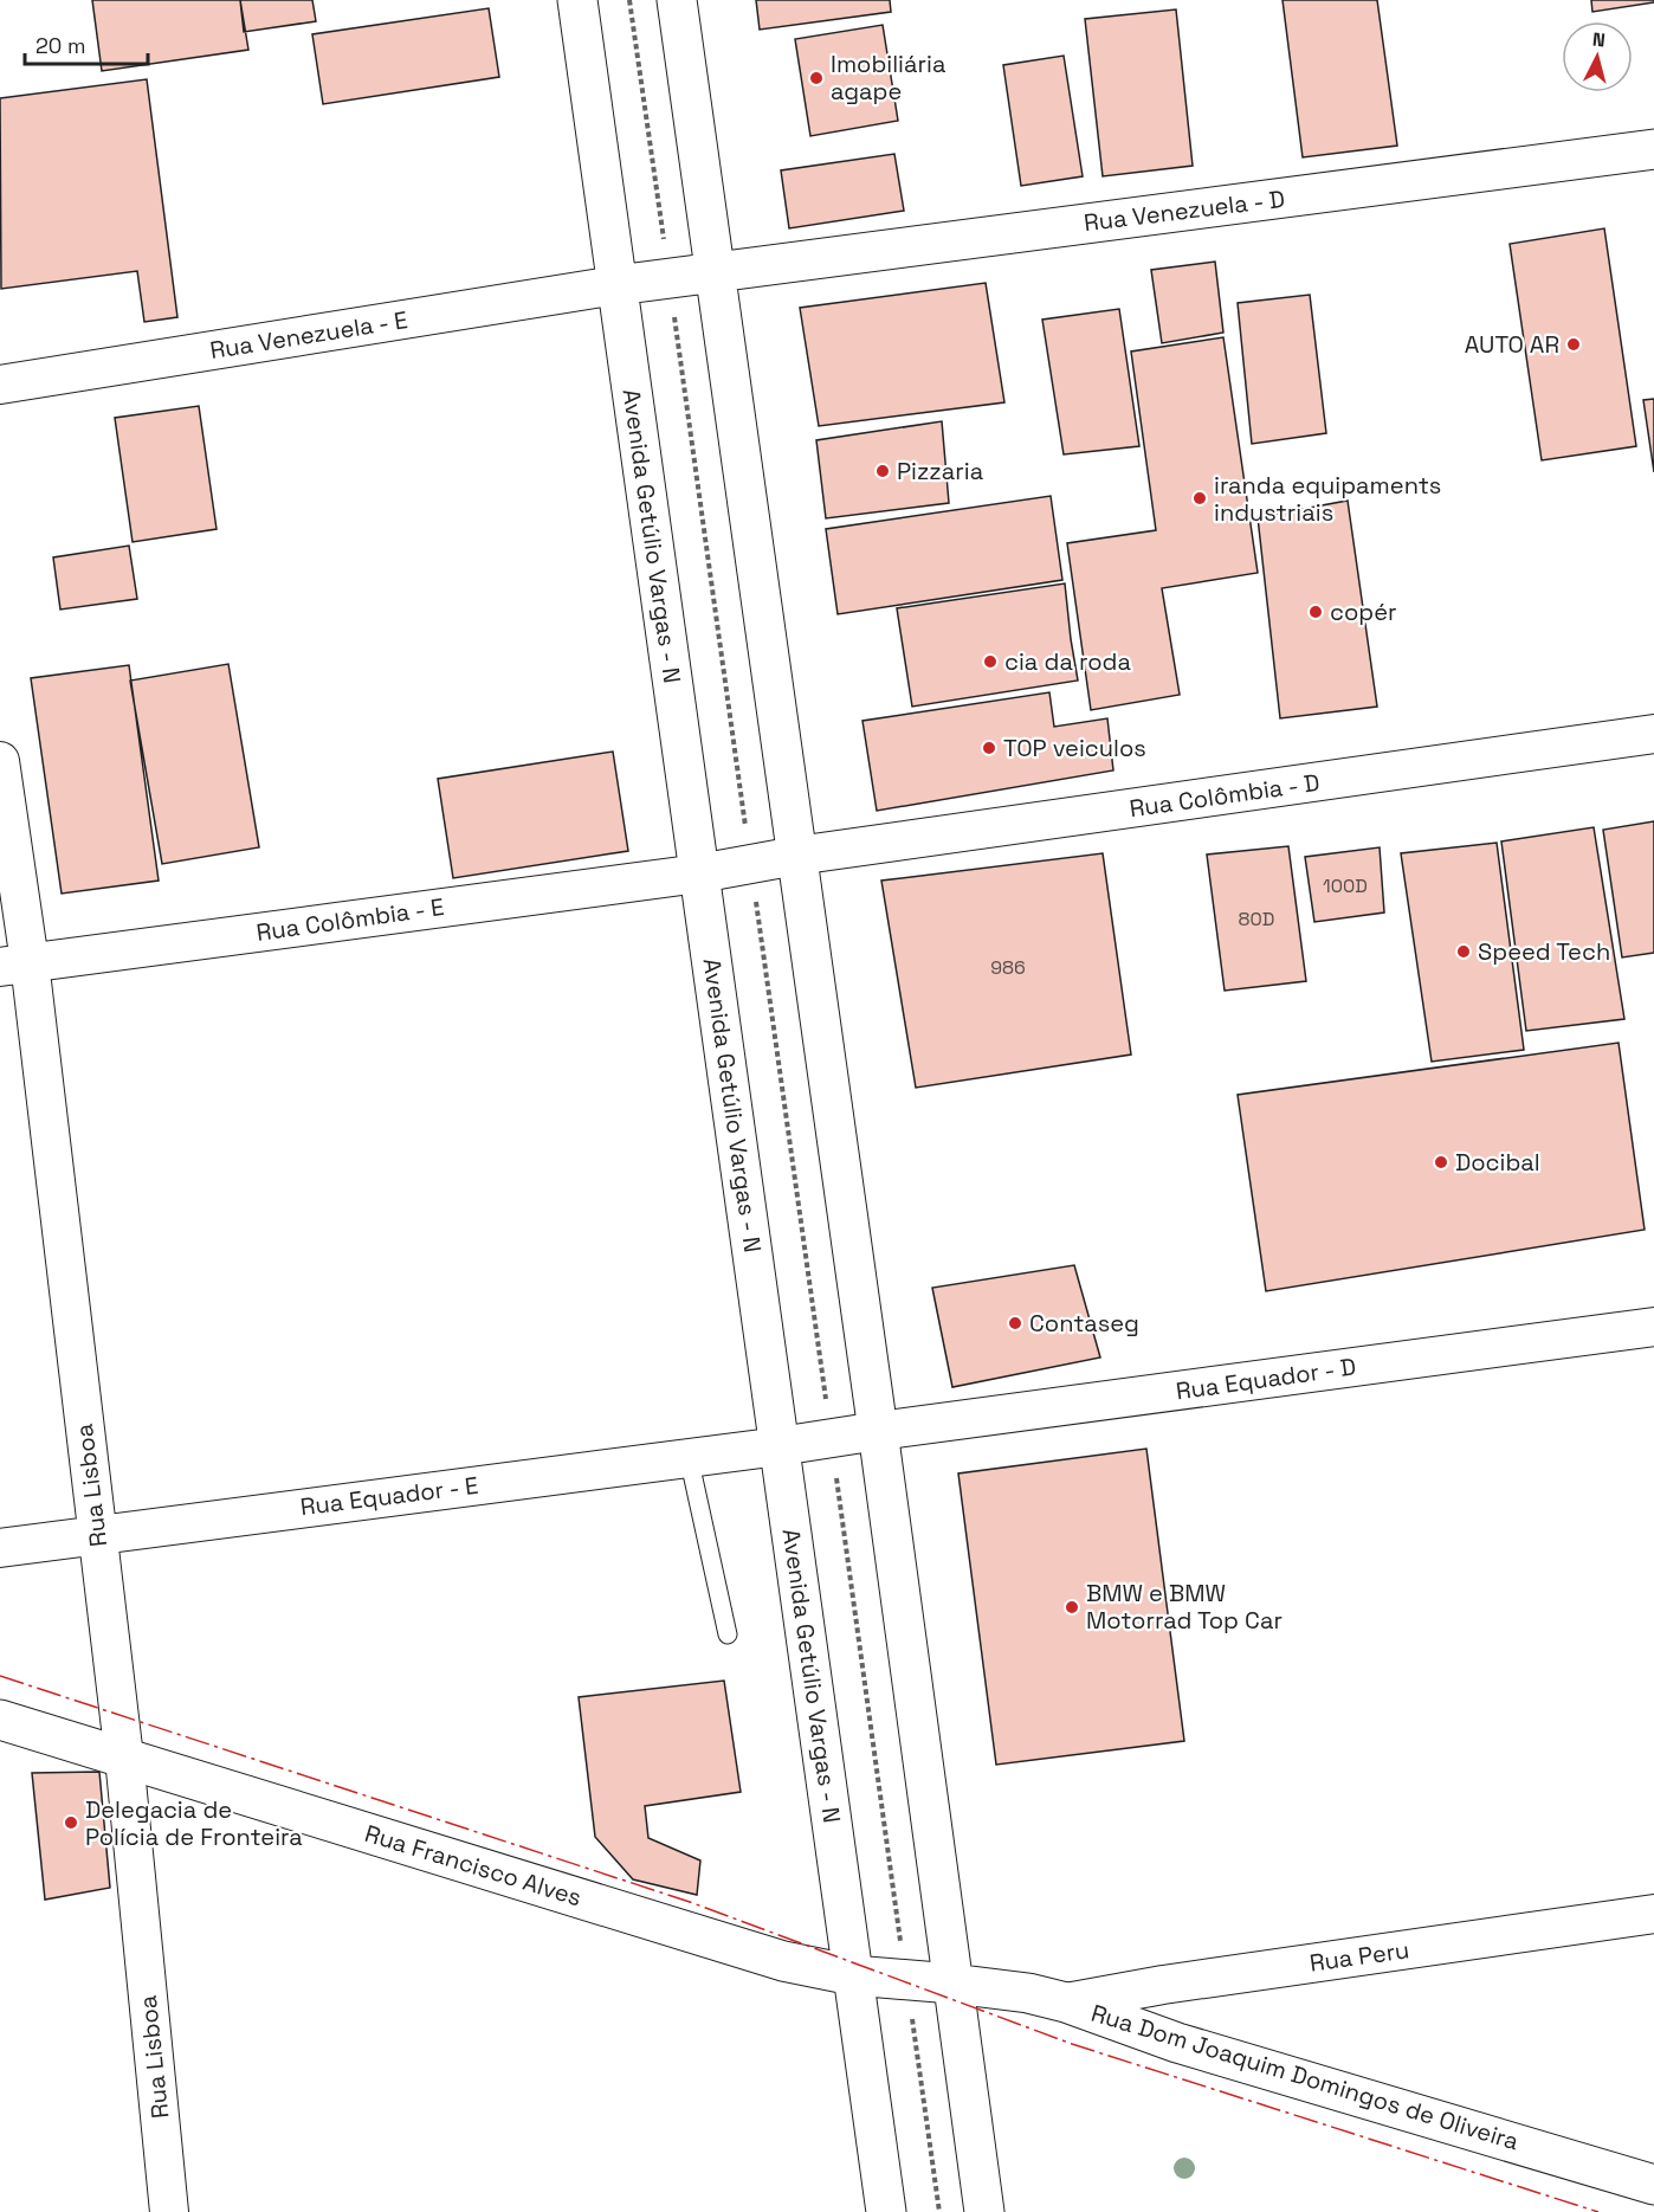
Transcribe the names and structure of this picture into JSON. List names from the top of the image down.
{
  "streets": {
    "street": [
      "Rua Venezuela - D",
      "Rua Venezuela - E",
      "Avenida Getúlio Vargas - N",
      "Rua Colômbia - D",
      "Rua Colômbia - E",
      "Rua Equador - D",
      "Rua Lisboa",
      "Rua Equador - E",
      "Rua Francisco Alves",
      "Rua Peru",
      "Rua Dom Joaquim Domingos de Oliveira"
    ]
  },
  "crossings": [
    ["Rua Venezuela - D", "Rua Venezuela - E"],
    ["Rua Venezuela - D", "Avenida Getúlio Vargas - N"],
    ["Rua Venezuela - E", "Avenida Getúlio Vargas - N"],
    ["Avenida Getúlio Vargas - N", "Rua Colômbia - E"],
    ["Avenida Getúlio Vargas - N", "Rua Equador - E"],
    ["Avenida Getúlio Vargas - N", "Rua Francisco Alves"],
    ["Rua Colômbia - D", "Rua Colômbia - E"],
    ["Rua Colômbia - E", "Rua Lisboa"],
    ["Rua Equador - D", "Rua Equador - E"],
    ["Rua Lisboa", "Rua Equador - E"],
    ["Rua Lisboa", "Rua Francisco Alves"],
    ["Rua Francisco Alves", "Rua Dom Joaquim Domingos de Oliveira"],
    ["Rua Peru", "Rua Dom Joaquim Domingos de Oliveira"]
  ],
  "places": [
    "Imobiliária agape",
    "AUTO AR",
    "Pizzaria",
    "iranda equipaments industriais",
    "copér",
    "cia da roda",
    "TOP veiculos",
    "Speed Tech",
    "Docibal",
    "Contaseg",
    "BMW e BMW Motorrad Top Car",
    "Delegacia de Polícia de Fronteira"
  ],
  "house_numbers": ["100D", "80D", "986"],
  "scale_bar": "20 m",
  "north": "top"
}
